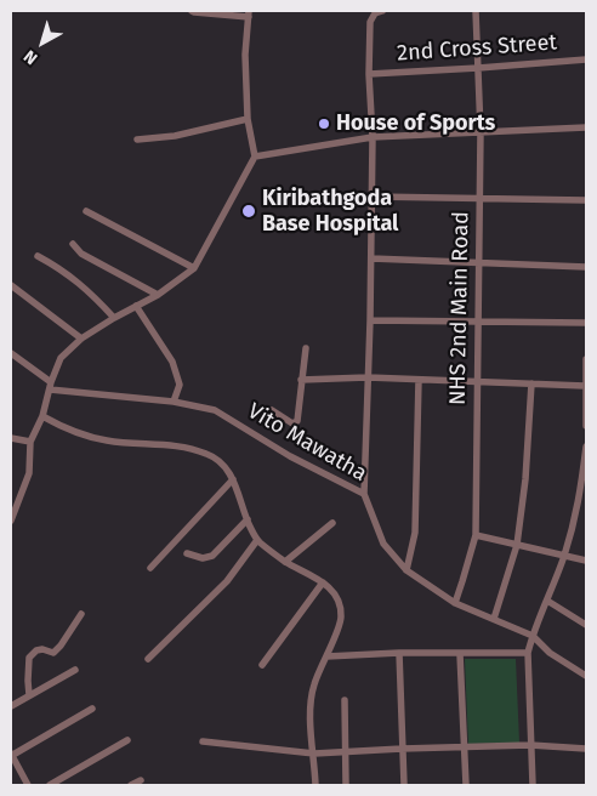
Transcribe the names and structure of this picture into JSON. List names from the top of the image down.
{
  "streets": {
    "street": ["2nd Cross Street", "NHS 2nd Main Road", "Vito Mawatha"]
  },
  "crossings": [
    ["2nd Cross Street", "NHS 2nd Main Road"],
    ["NHS 2nd Main Road", "Vito Mawatha"]
  ],
  "places": ["House of Sports", "Kiribathgoda Base Hospital"],
  "north": "bottom left"
}
